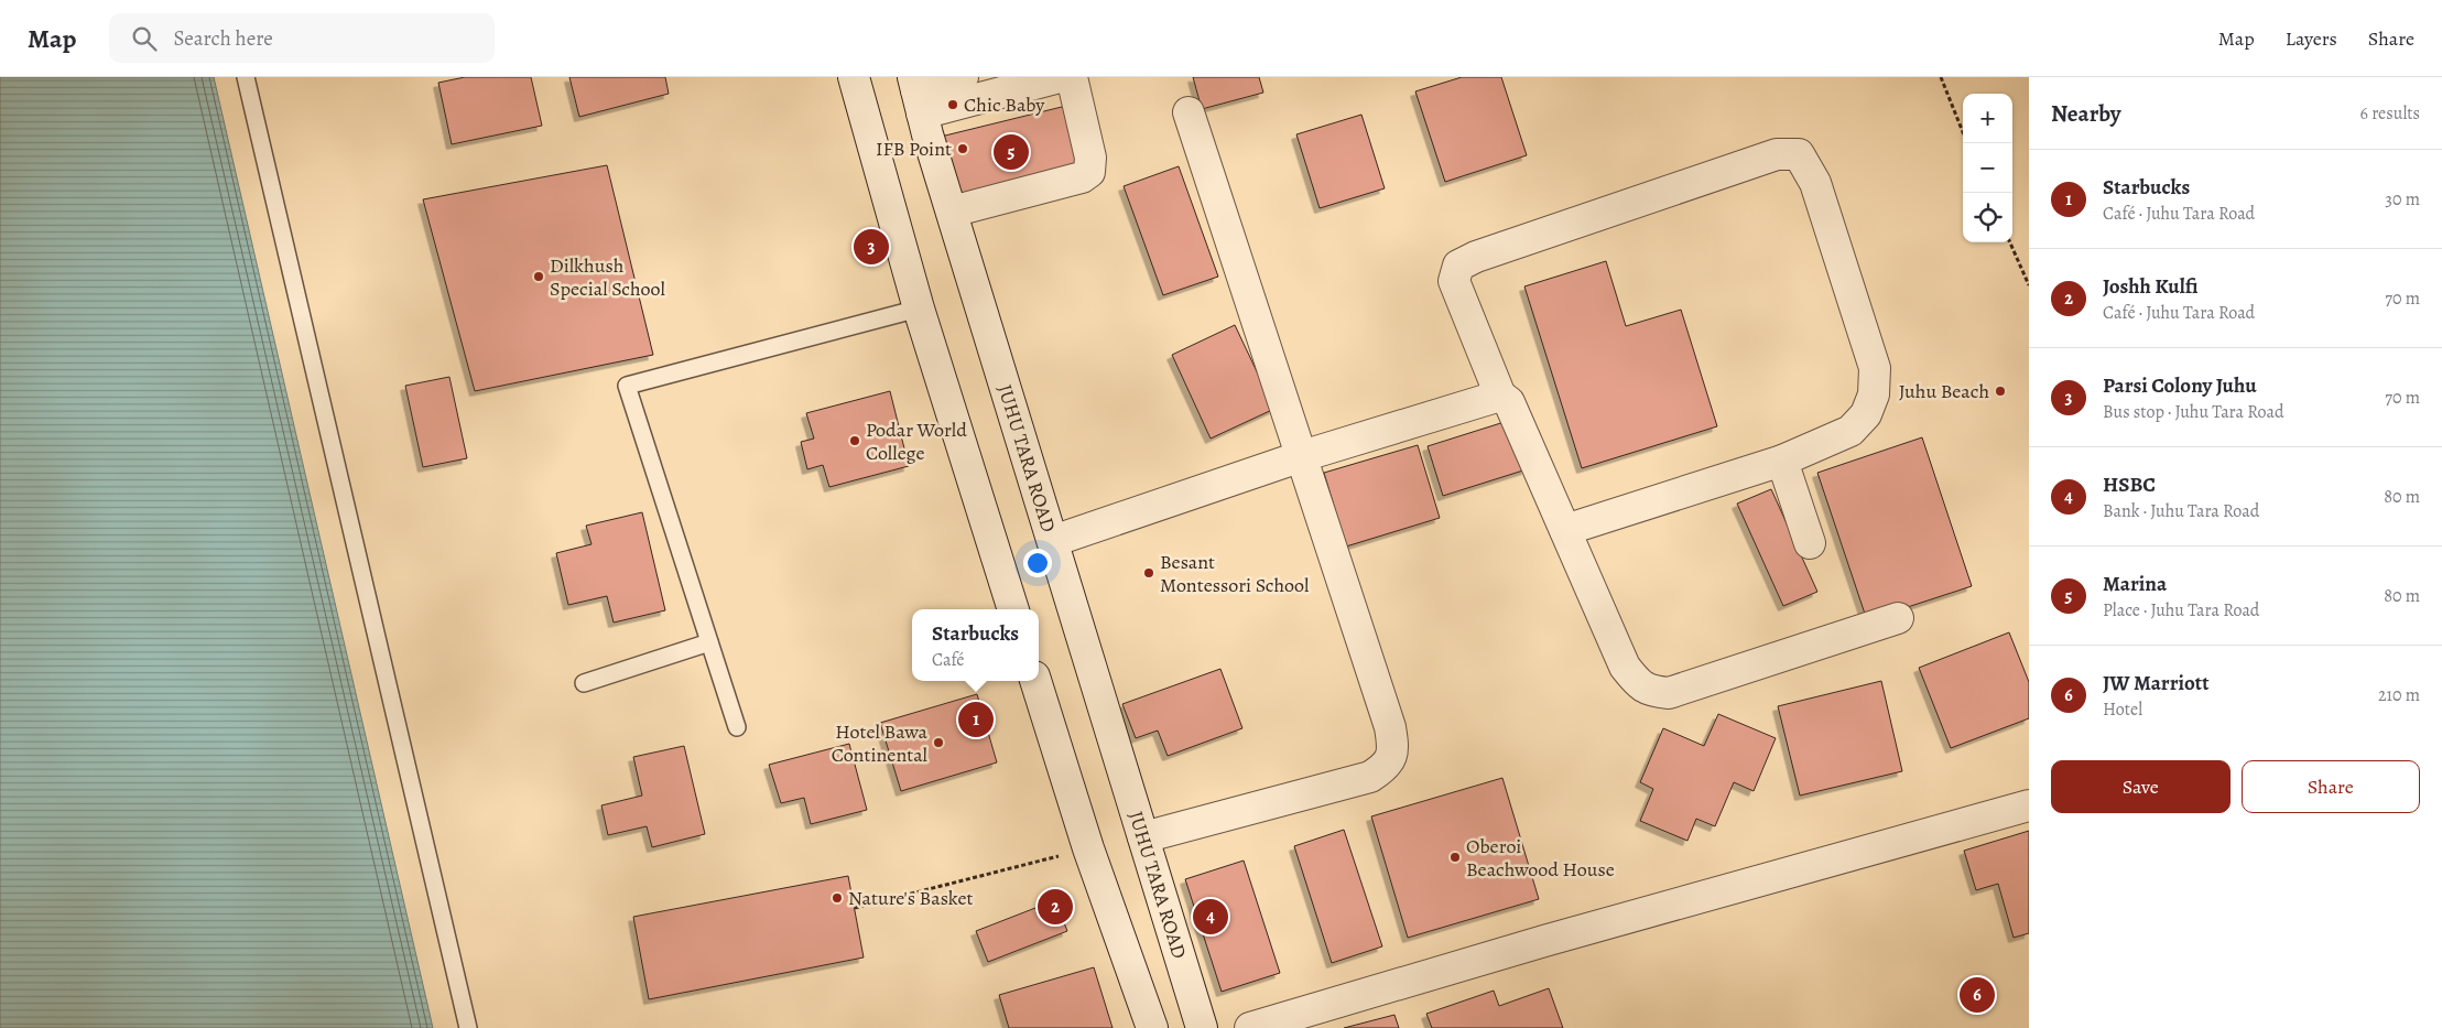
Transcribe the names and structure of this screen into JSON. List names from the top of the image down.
{
  "streets": {
    "street": ["JUHU TARA ROAD"]
  },
  "places": [
    "Chic Baby",
    "IFB Point",
    "Dilkhush Special School",
    "Juhu Beach",
    "Podar World College",
    "Besant Montessori School",
    "Hotel Bawa Continental",
    "Oberoi Beachwood House",
    "Nature's Basket"
  ],
  "page": {
    "header": "Map",
    "search": "Search here",
    "nav": ["Map", "Layers", "Share"],
    "heading": ["Nearby", "6 results"],
    "map_buttons": ["+", "−"],
    "pins": [
      "5",
      "3",
      "1",
      "2",
      "4",
      "6"
    ],
    "list": [
      {
        "mark": "1",
        "name": "Starbucks",
        "note": "Café · Juhu Tara Road",
        "value": "30 m"
      },
      {
        "mark": "2",
        "name": "Joshh Kulfi",
        "note": "Café · Juhu Tara Road",
        "value": "70 m"
      },
      {
        "mark": "3",
        "name": "Parsi Colony Juhu",
        "note": "Bus stop · Juhu Tara Road",
        "value": "70 m"
      },
      {
        "mark": "4",
        "name": "HSBC",
        "note": "Bank · Juhu Tara Road",
        "value": "80 m"
      },
      {
        "mark": "5",
        "name": "Marina",
        "note": "Place · Juhu Tara Road",
        "value": "80 m"
      },
      {
        "mark": "6",
        "name": "JW Marriott",
        "note": "Hotel",
        "value": "210 m"
      }
    ],
    "popup": ["Starbucks", "Café"],
    "buttons": ["Save", "Share"]
  }
}
